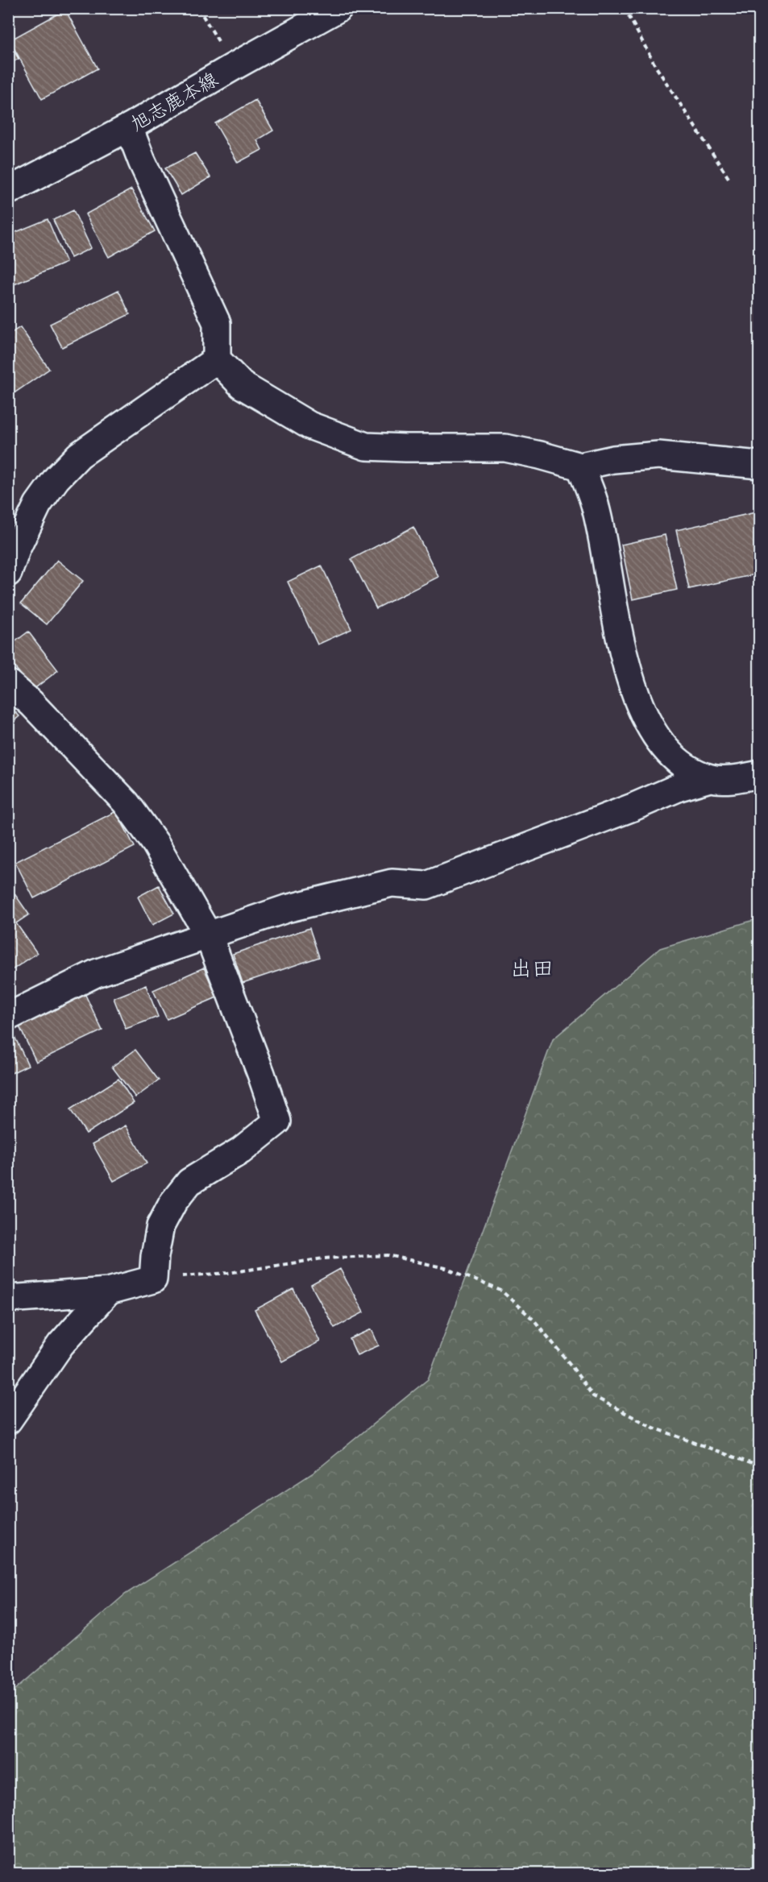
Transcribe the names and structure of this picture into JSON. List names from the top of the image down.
{
  "streets": {
    "street": ["旭志鹿本線"]
  },
  "districts": ["出田"]
}
